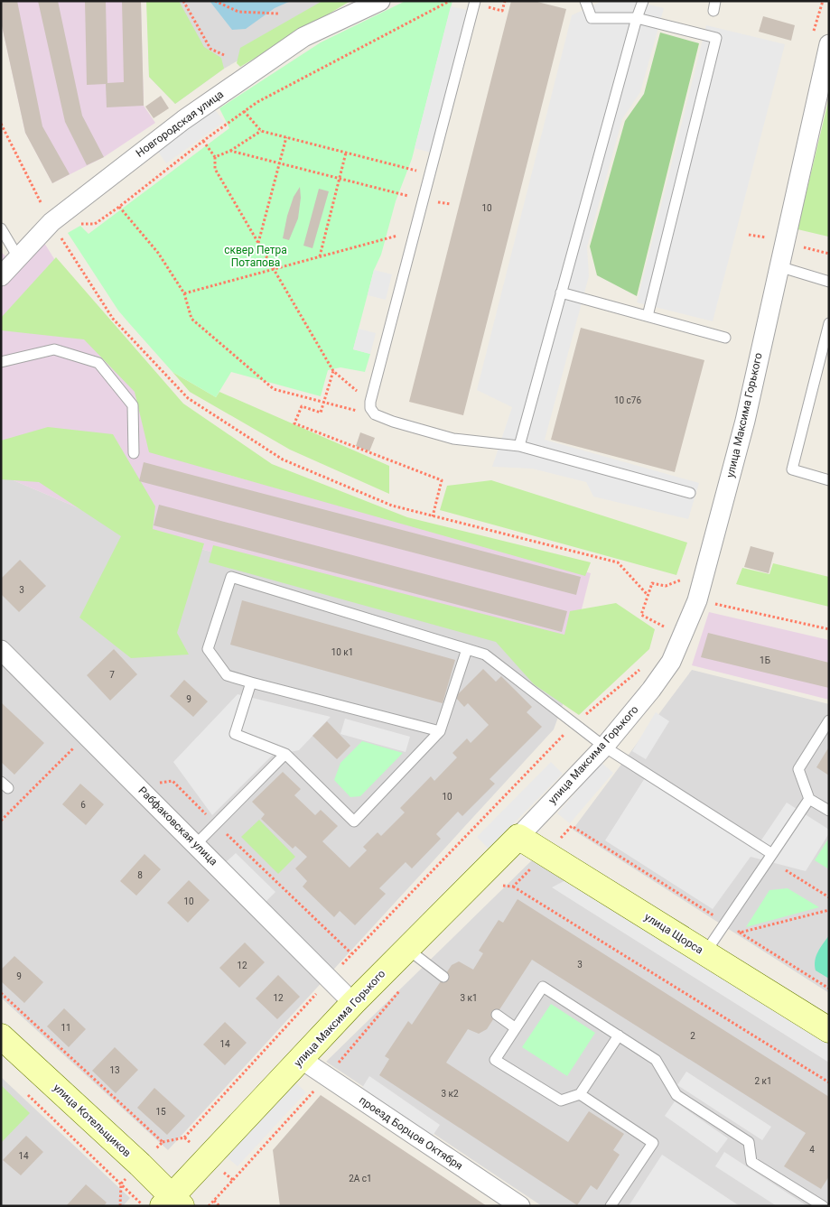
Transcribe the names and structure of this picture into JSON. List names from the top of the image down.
{
  "streets": {
    "street": [
      "Новгородская улица",
      "улица Максима Горького",
      "Рабфаковская улица",
      "улица Щорса",
      "улица Котельщиков",
      "проезд Борцов Октября"
    ]
  },
  "crossings": [
    ["улица Максима Горького", "Рабфаковская улица"],
    ["улица Максима Горького", "улица Щорса"],
    ["улица Максима Горького", "улица Котельщиков"],
    ["улица Максима Горького", "проезд Борцов Октября"]
  ],
  "parks": ["сквер Петра Потапова"],
  "house_numbers": [
    "10",
    "10 с76",
    "3",
    "10 к1",
    "1Б",
    "7",
    "9",
    "10",
    "6",
    "8",
    "10",
    "3",
    "12",
    "9",
    "12",
    "3 к1",
    "11",
    "2",
    "14",
    "13",
    "2 к1",
    "3 к2",
    "15",
    "4",
    "14",
    "2А с1"
  ]
}
